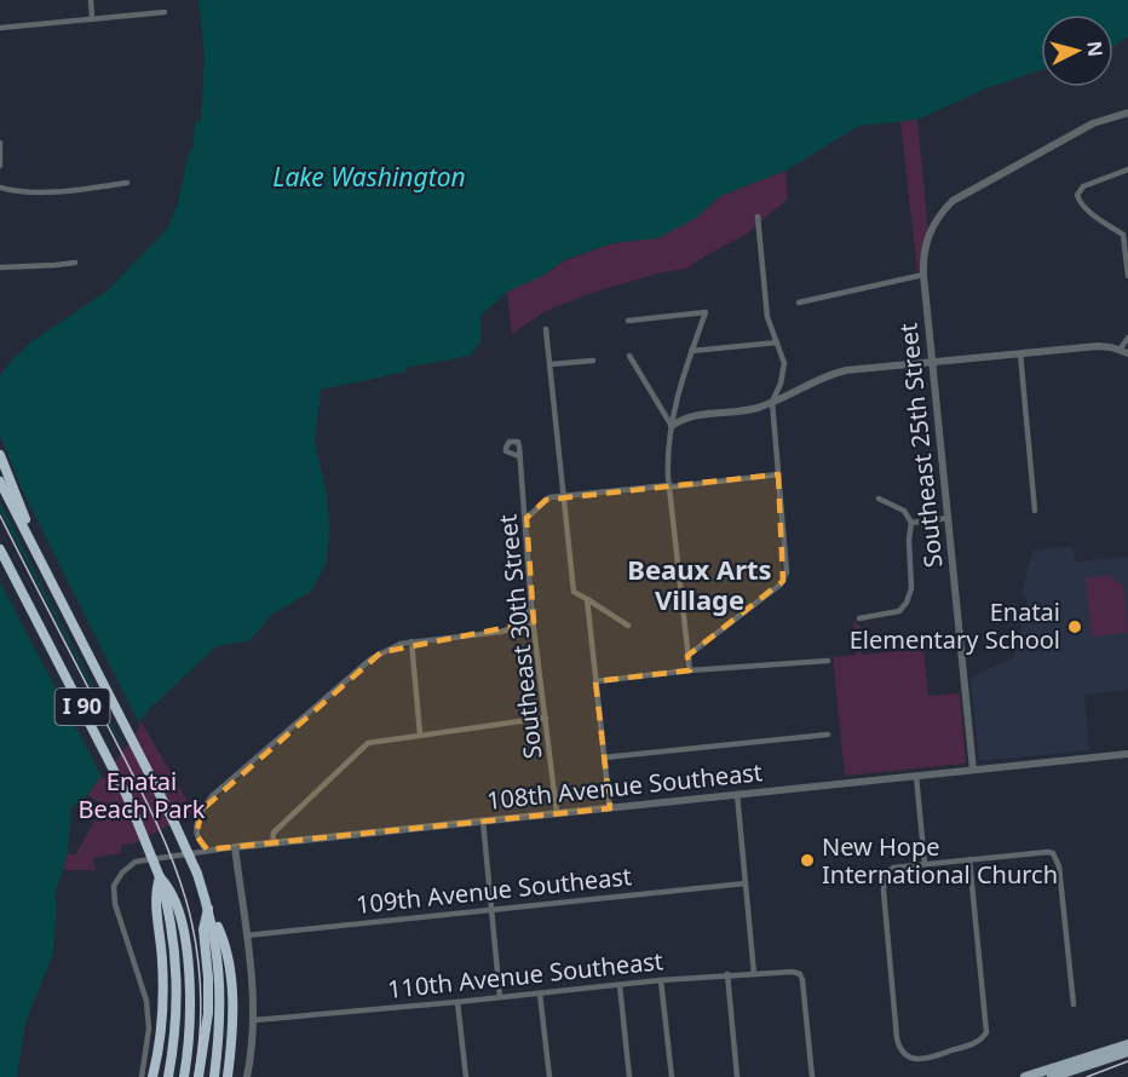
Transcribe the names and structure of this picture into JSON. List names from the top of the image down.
{
  "streets": {
    "highway": ["I 90"],
    "street": [
      "Southeast 25th Street",
      "Southeast 30th Street",
      "108th Avenue Southeast",
      "109th Avenue Southeast",
      "110th Avenue Southeast"
    ]
  },
  "crossings": [
    ["Southeast 25th Street", "108th Avenue Southeast"],
    ["Southeast 30th Street", "108th Avenue Southeast"]
  ],
  "districts": ["Beaux Arts Village"],
  "water": ["Lake Washington"],
  "parks": ["Enatai Beach Park"],
  "places": ["Enatai Elementary School", "New Hope International Church"],
  "north": "right"
}
